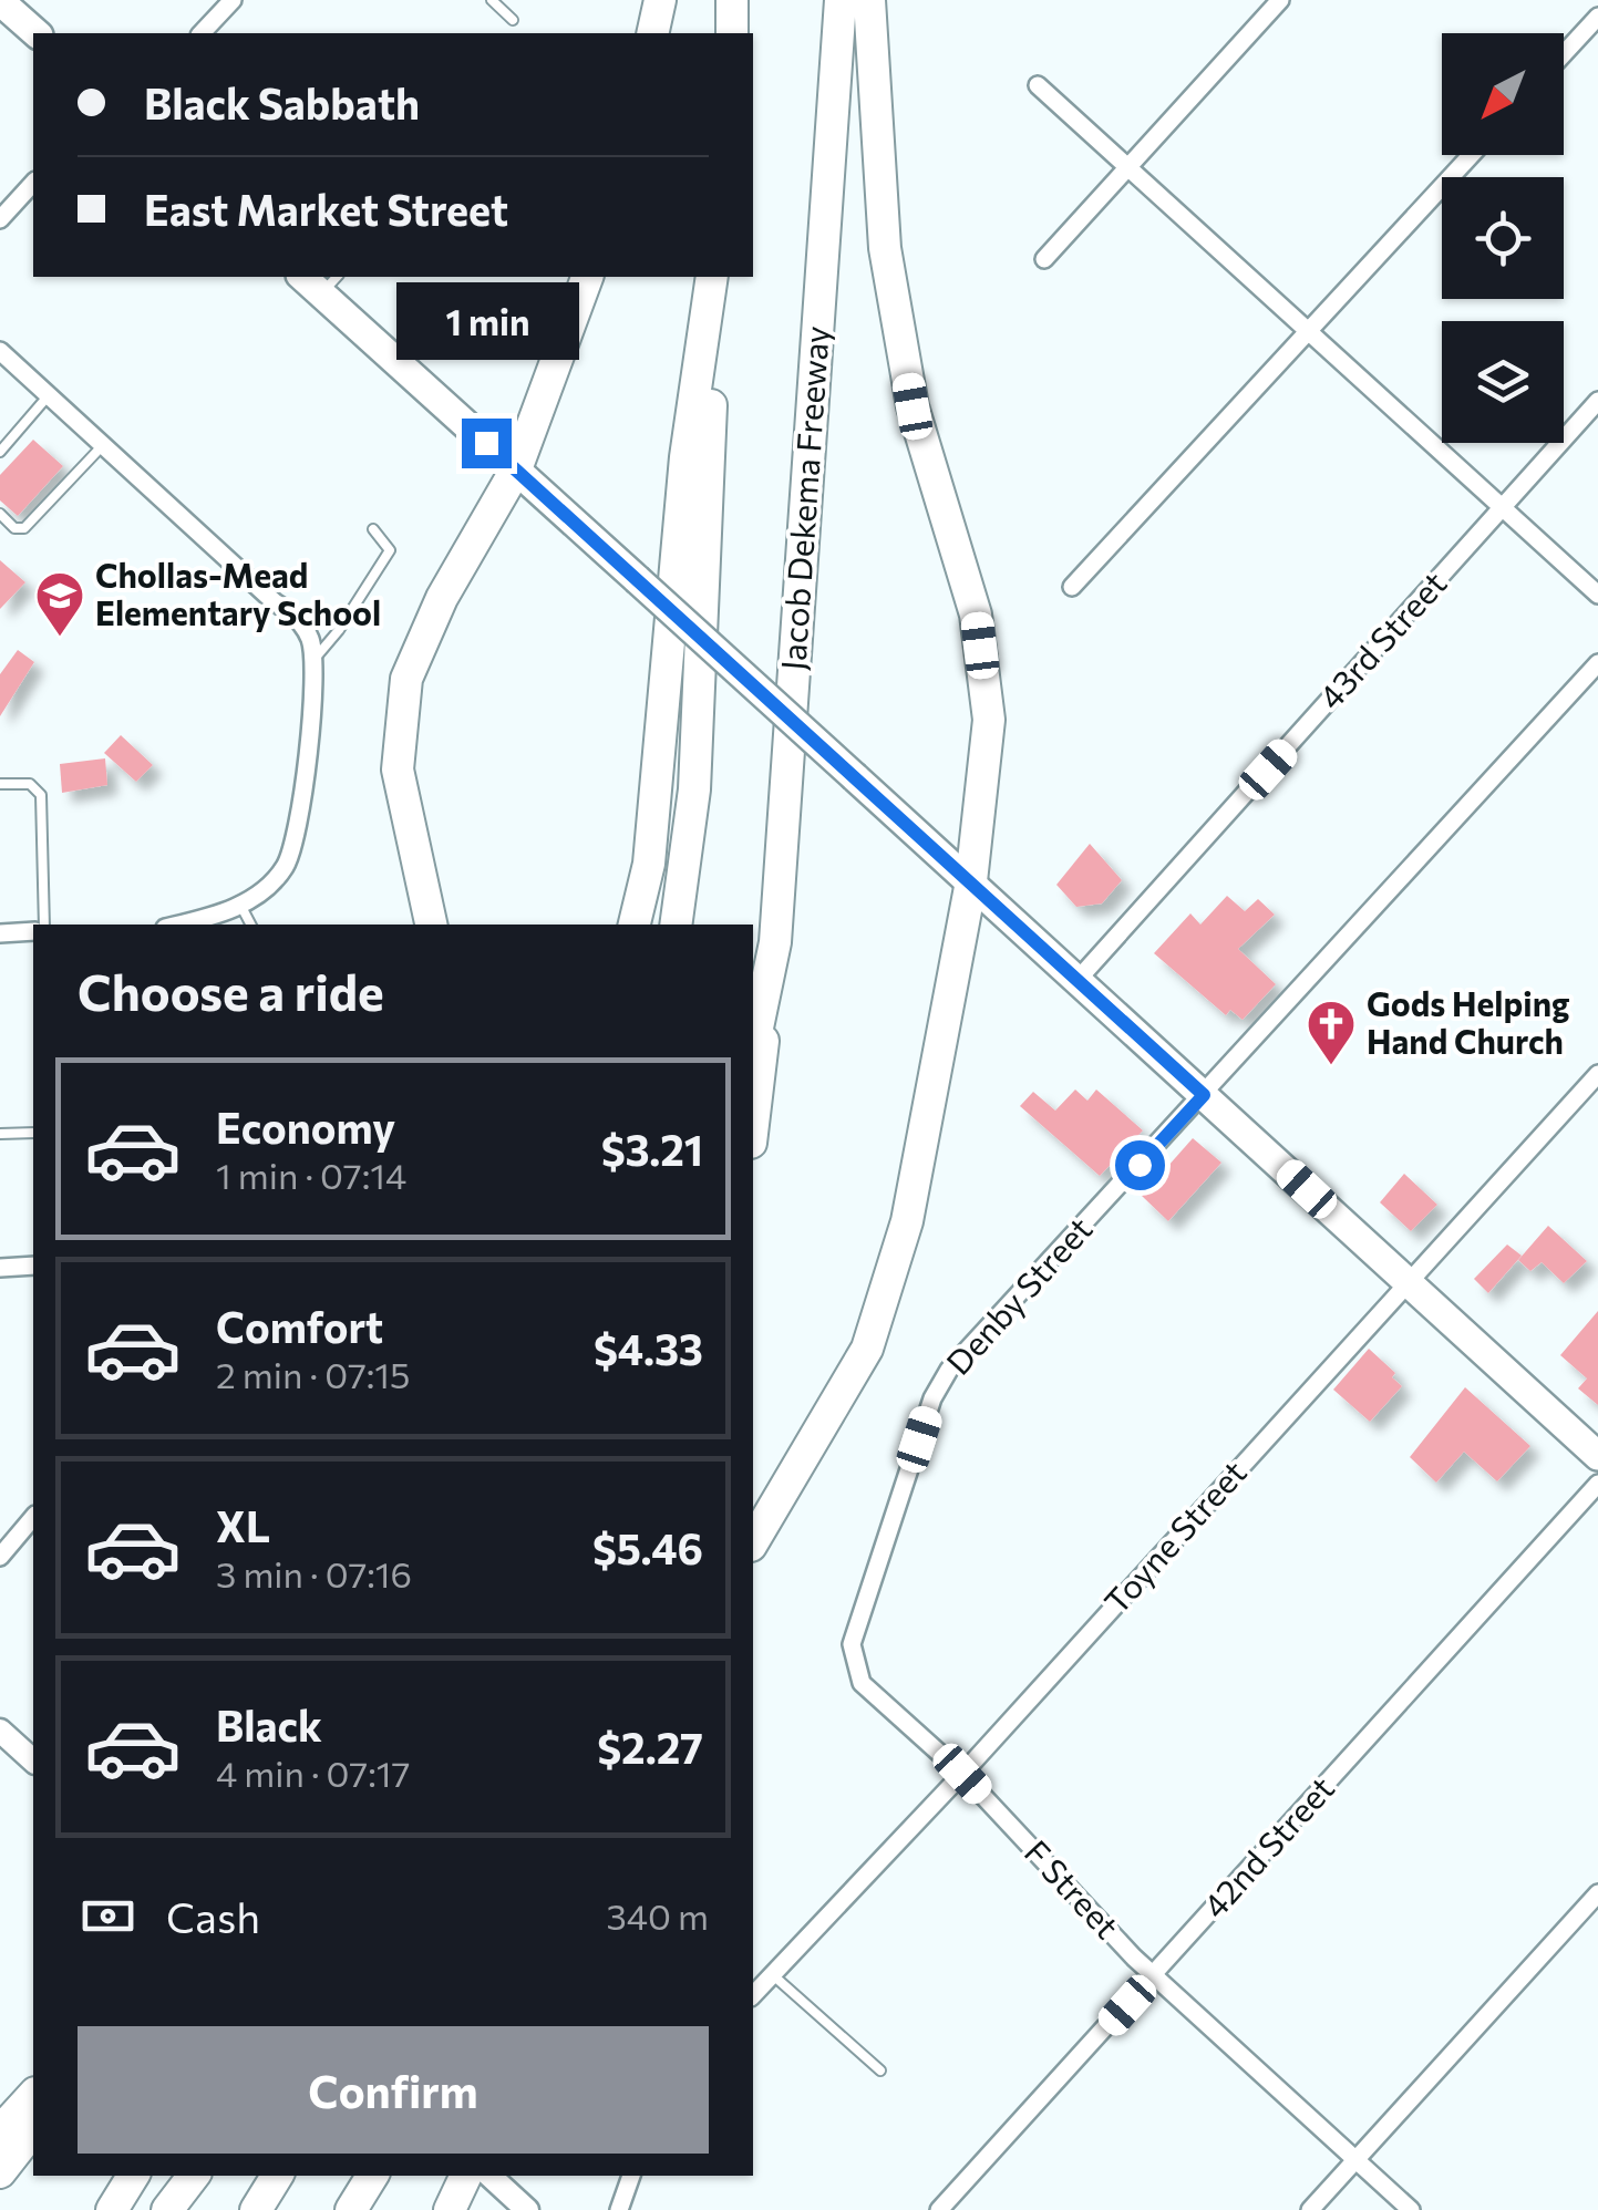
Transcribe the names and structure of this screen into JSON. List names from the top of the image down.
{
  "streets": {
    "highway": ["Jacob Dekema Freeway"],
    "street": [
      "43rd Street",
      "Denby Street",
      "Toyne Street",
      "42nd Street",
      "F Street"
    ]
  },
  "crossings": [
    ["Denby Street", "F Street"],
    ["Toyne Street", "F Street"],
    ["42nd Street", "F Street"]
  ],
  "places": {
    "school or university": ["Chollas-Mead Elementary School"],
    "church": ["Gods Helping Hand Church"]
  },
  "north": "bottom left",
  "page": {
    "banner": ["Black Sabbath", "East Market Street"],
    "bubble": "1 min",
    "heading": "Choose a ride",
    "list": [
      {
        "name": "Economy",
        "note": "1 min · 07:14",
        "value": "$3.21"
      },
      {
        "name": "Comfort",
        "note": "2 min · 07:15",
        "value": "$4.33"
      },
      {
        "name": "XL",
        "note": "3 min · 07:16",
        "value": "$5.46"
      },
      {
        "name": "Black",
        "note": "4 min · 07:17",
        "value": "$2.27"
      }
    ],
    "pay": ["Cash", "340 m"],
    "buttons": "Confirm"
  }
}
